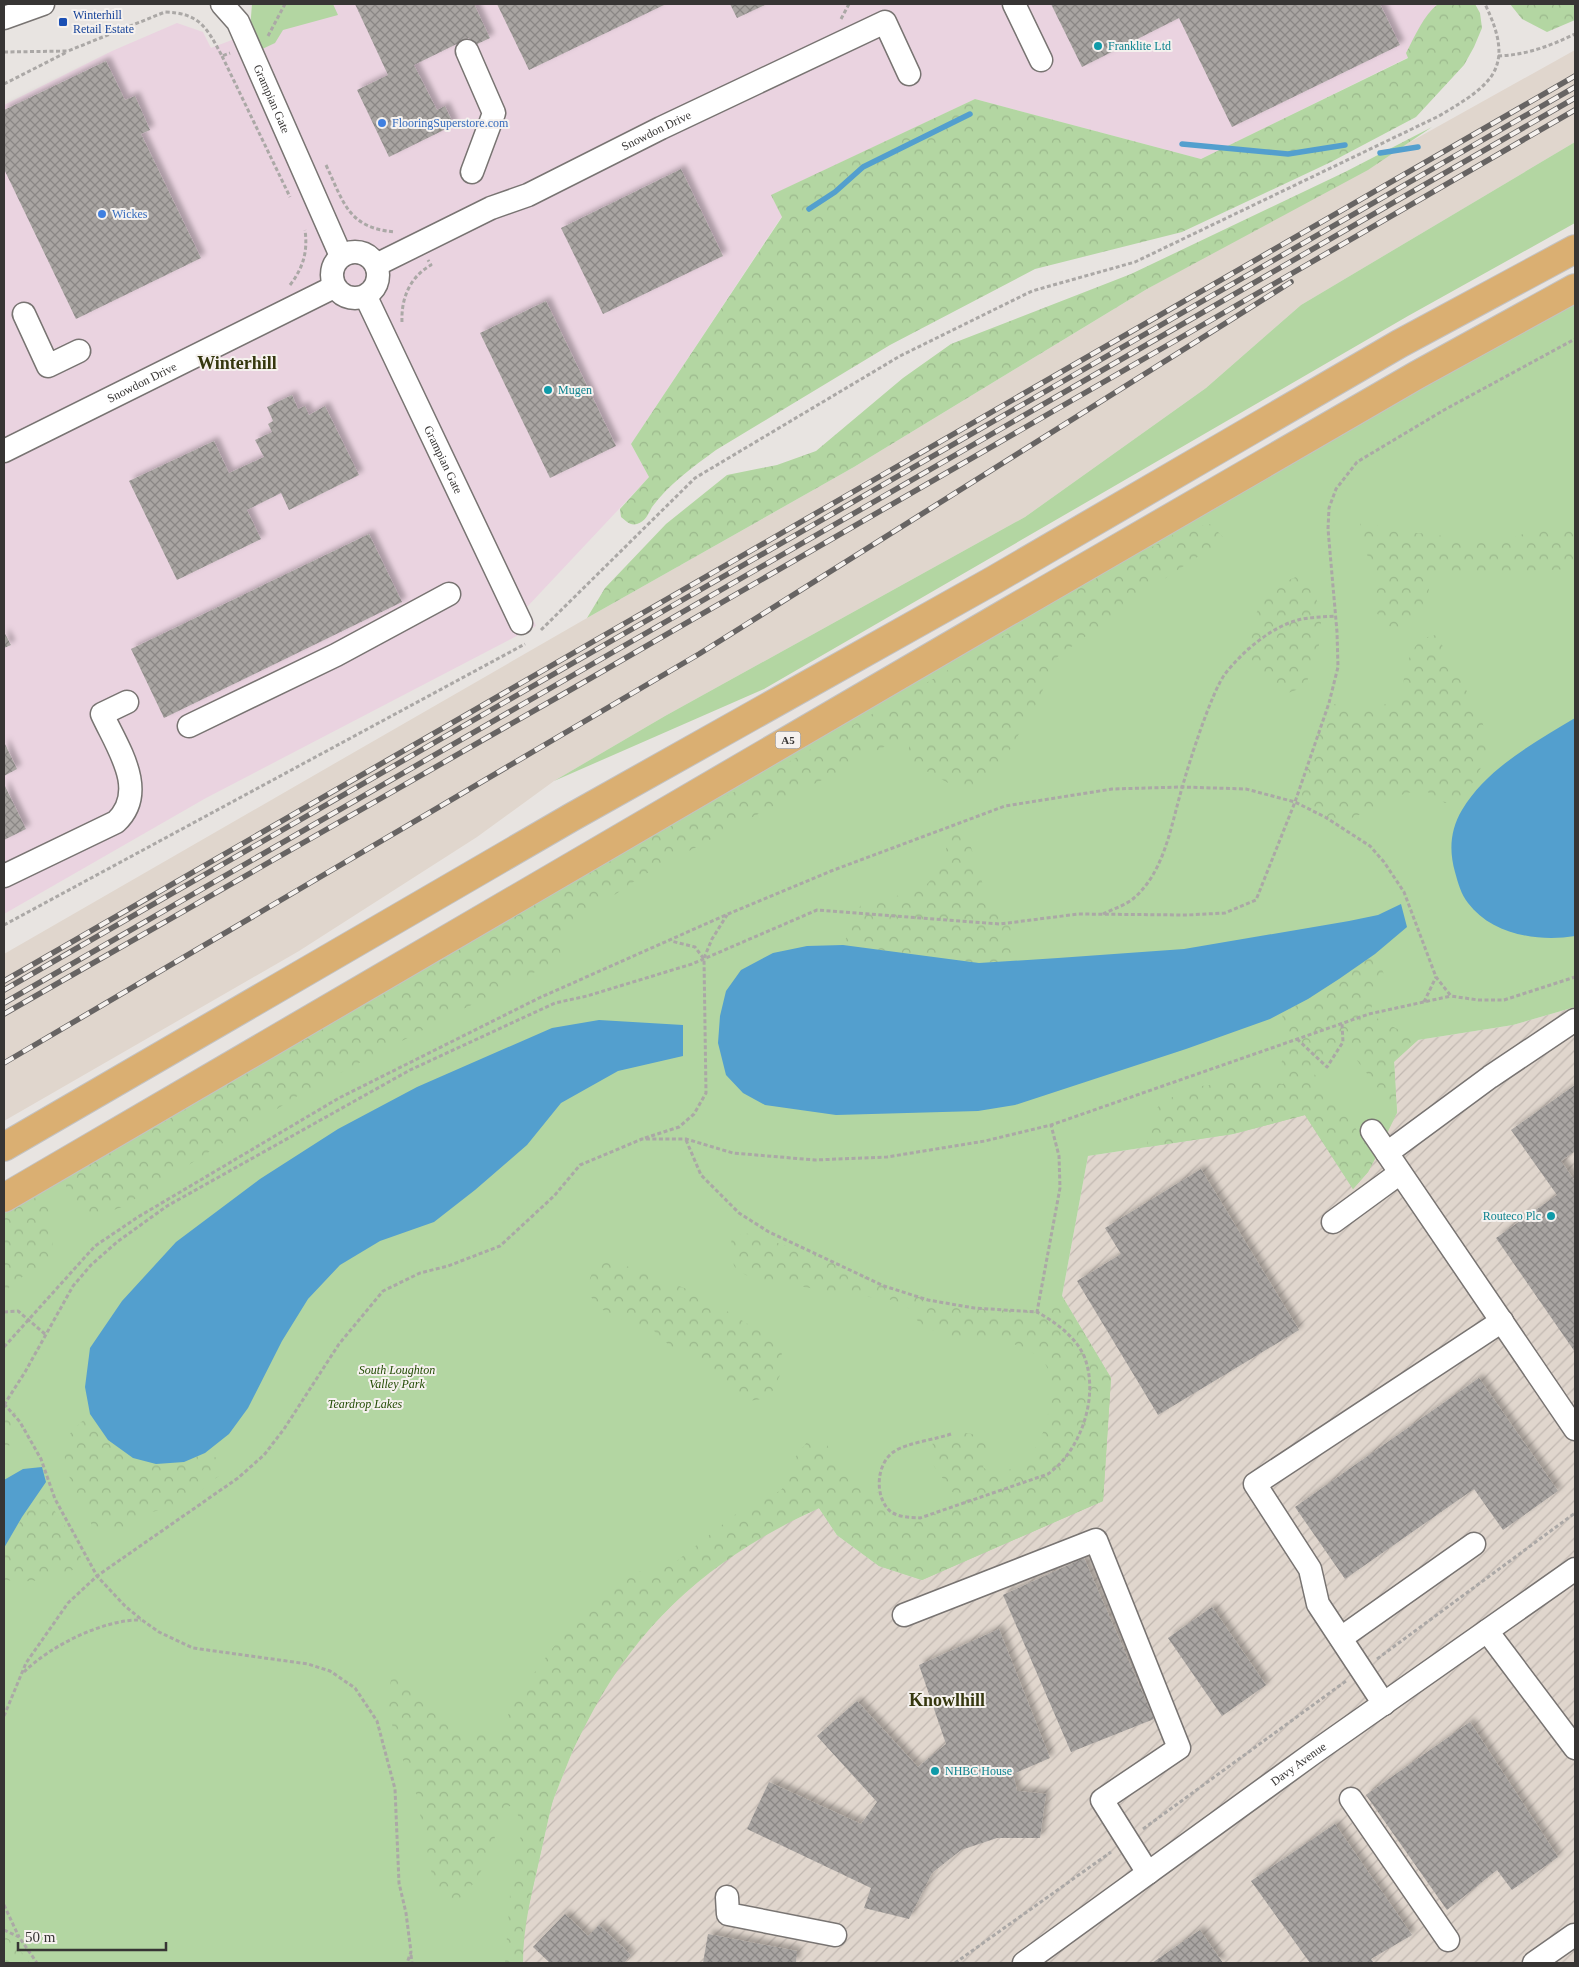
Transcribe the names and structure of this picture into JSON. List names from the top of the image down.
{
  "streets": {
    "highway": ["A5"],
    "street": ["Grampian Gate", "Snowdon Drive", "Davy Avenue"]
  },
  "crossings": [
    ["Grampian Gate", "Snowdon Drive"]
  ],
  "districts": ["Winterhill", "Knowlhill"],
  "parks": ["South Loughton Valley Park", "Teardrop Lakes"],
  "places": {
    "transit": ["Winterhill Retail Estate"],
    "other": [
      "Franklite Ltd",
      "FlooringSuperstore.com",
      "Wickes",
      "Mugen",
      "Routeco Plc",
      "NHBC House"
    ]
  },
  "scale_bar": "50 m"
}
